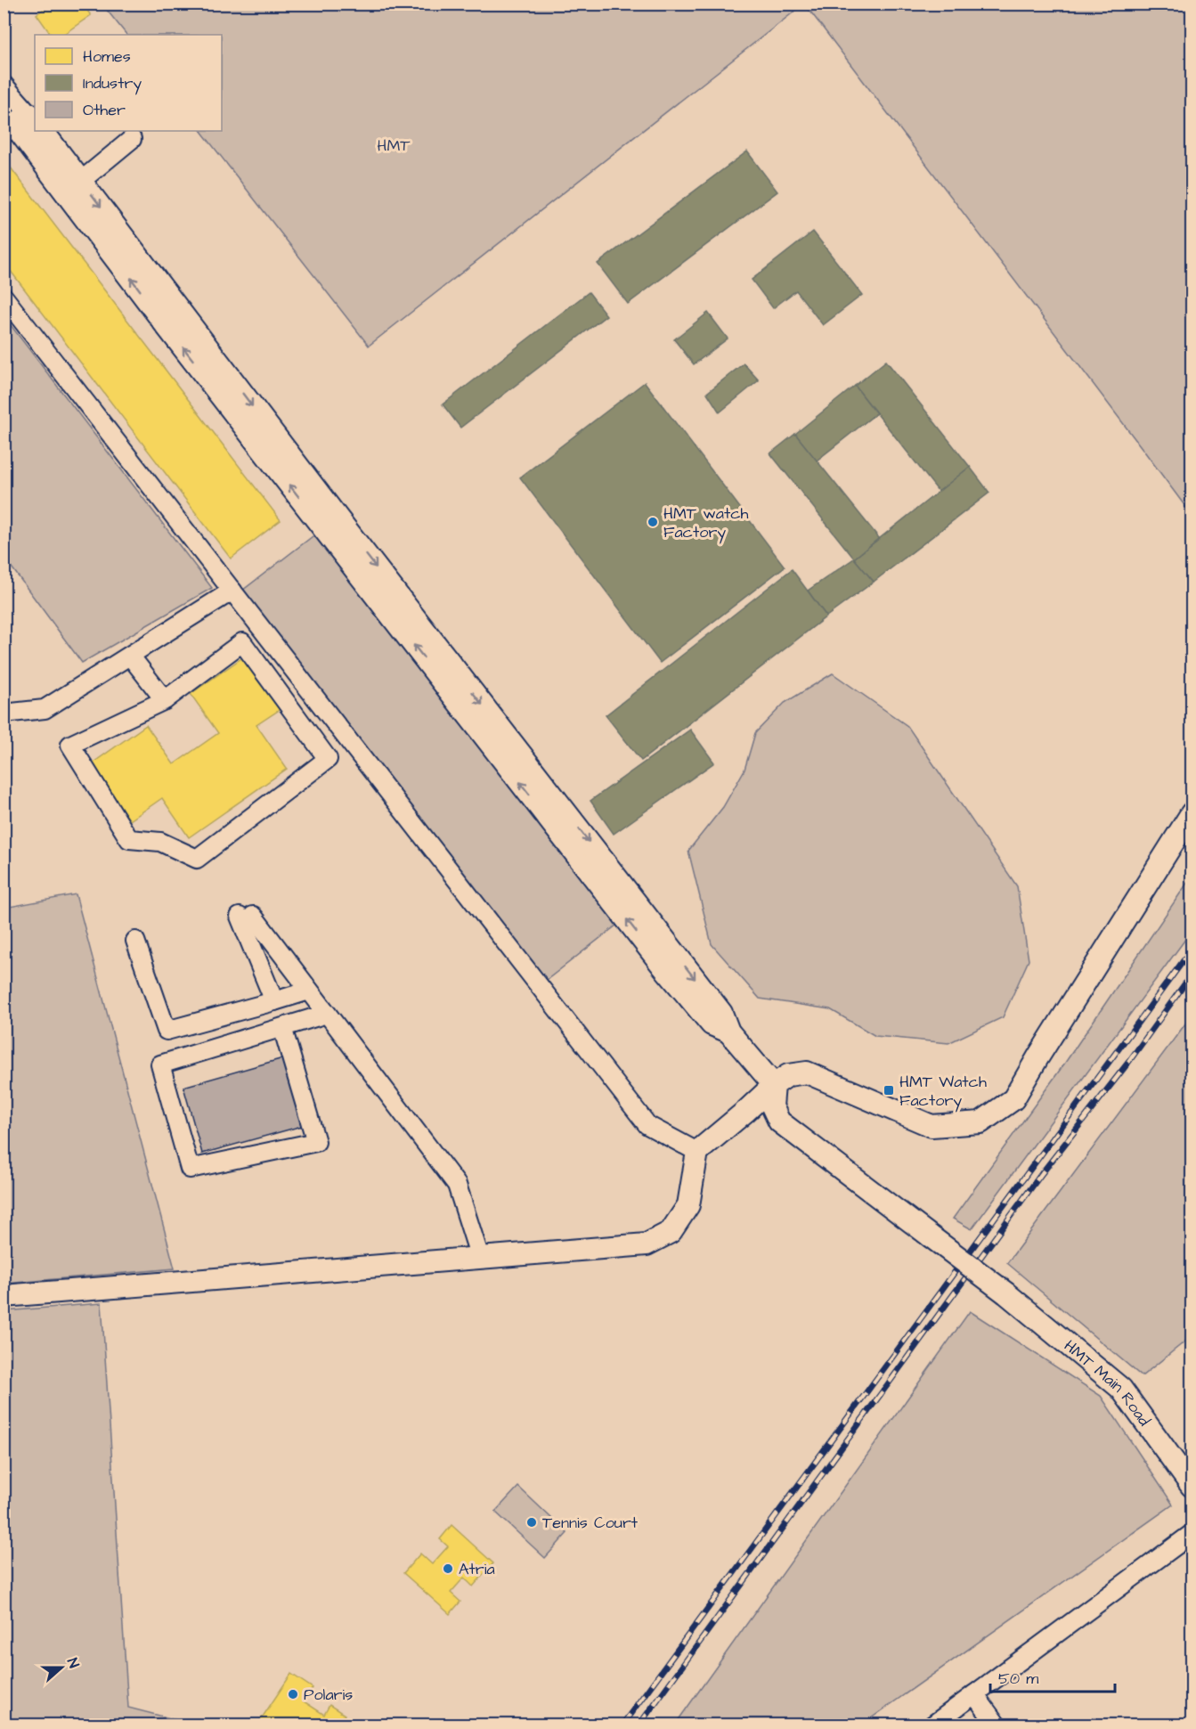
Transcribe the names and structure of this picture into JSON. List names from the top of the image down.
{
  "streets": {
    "street": ["HMT Main Road"]
  },
  "parks": ["HMT"],
  "places": {
    "other": [
      "HMT watch Factory",
      "Tennis Court",
      "Atria",
      "Polaris"
    ],
    "transit": ["HMT Watch Factory"]
  },
  "legend": ["Homes", "Industry", "Other"],
  "scale_bar": "50 m",
  "north": "right"
}
